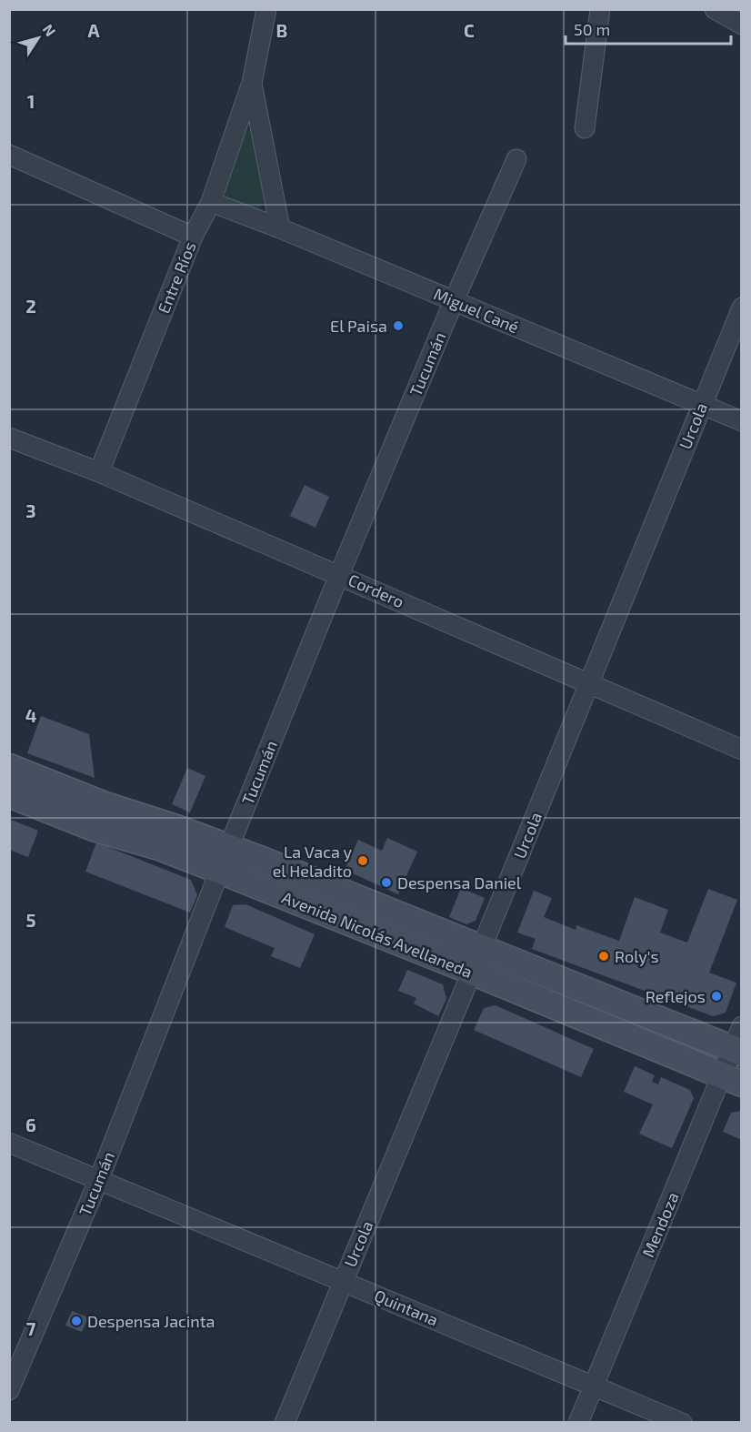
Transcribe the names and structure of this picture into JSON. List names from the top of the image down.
{
  "streets": {
    "main road": ["Avenida Nicolás Avellaneda"],
    "street": [
      "Entre Ríos",
      "Miguel Cané",
      "Tucumán",
      "Urcola",
      "Cordero",
      "Mendoza",
      "Quintana"
    ]
  },
  "crossings": [
    ["Entre Ríos", "Miguel Cané"],
    ["Entre Ríos", "Cordero"],
    ["Miguel Cané", "Tucumán"],
    ["Miguel Cané", "Urcola"],
    ["Tucumán", "Cordero"],
    ["Tucumán", "Avenida Nicolás Avellaneda"],
    ["Tucumán", "Quintana"],
    ["Urcola", "Cordero"],
    ["Urcola", "Avenida Nicolás Avellaneda"],
    ["Urcola", "Quintana"],
    ["Avenida Nicolás Avellaneda", "Mendoza"],
    ["Mendoza", "Quintana"]
  ],
  "places": [
    "El Paisa",
    "La Vaca y el Heladito",
    "Despensa Daniel",
    "Roly's",
    "Reflejos",
    "Despensa Jacinta"
  ],
  "scale_bar": "50 m",
  "north": "top right",
  "grid": {
    "columns": ["A", "B", "C"],
    "rows": [
      "1",
      "2",
      "3",
      "4",
      "5",
      "6",
      "7"
    ]
  }
}
